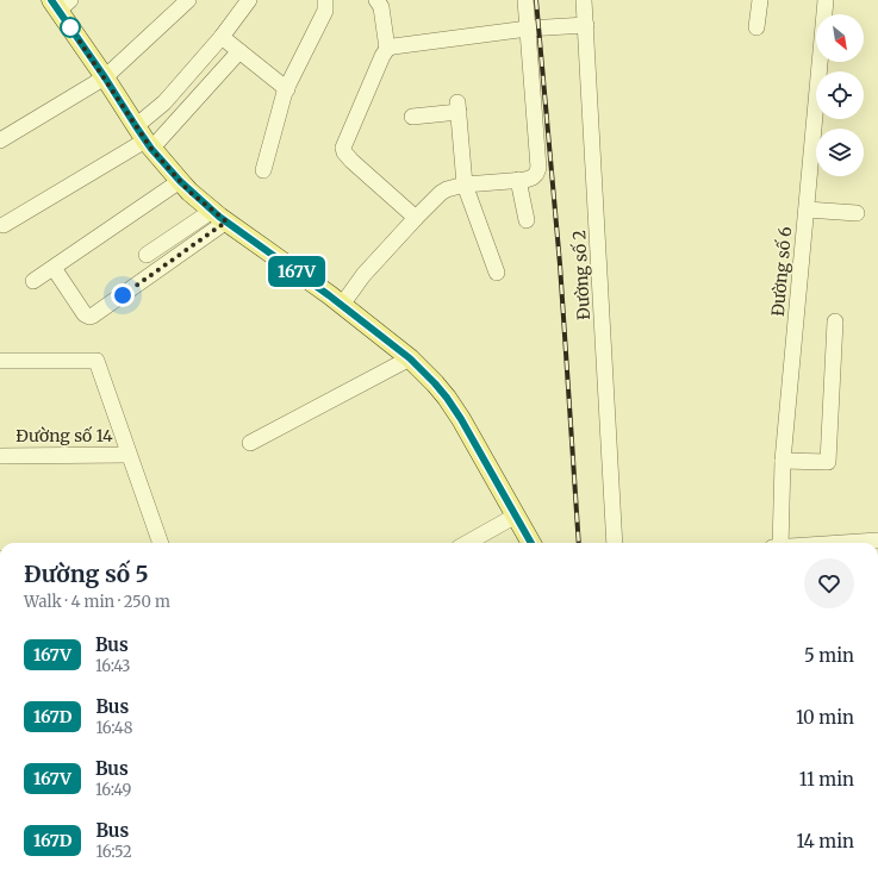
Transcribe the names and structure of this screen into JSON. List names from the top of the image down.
{
  "streets": {
    "street": ["Đường số 6", "Đường số 2", "Đường số 14"]
  },
  "lines": ["bus line 167V"],
  "north": "bottom right",
  "page": {
    "on_map": "167V",
    "heading": ["Đường số 5", "Walk · 4 min · 250 m"],
    "list": [
      {
        "mark": "167V",
        "name": "Bus",
        "note": "16:43",
        "value": "5 min"
      },
      {
        "mark": "167D",
        "name": "Bus",
        "note": "16:48",
        "value": "10 min"
      },
      {
        "mark": "167V",
        "name": "Bus",
        "note": "16:49",
        "value": "11 min"
      },
      {
        "mark": "167D",
        "name": "Bus",
        "note": "16:52",
        "value": "14 min"
      }
    ]
  }
}
